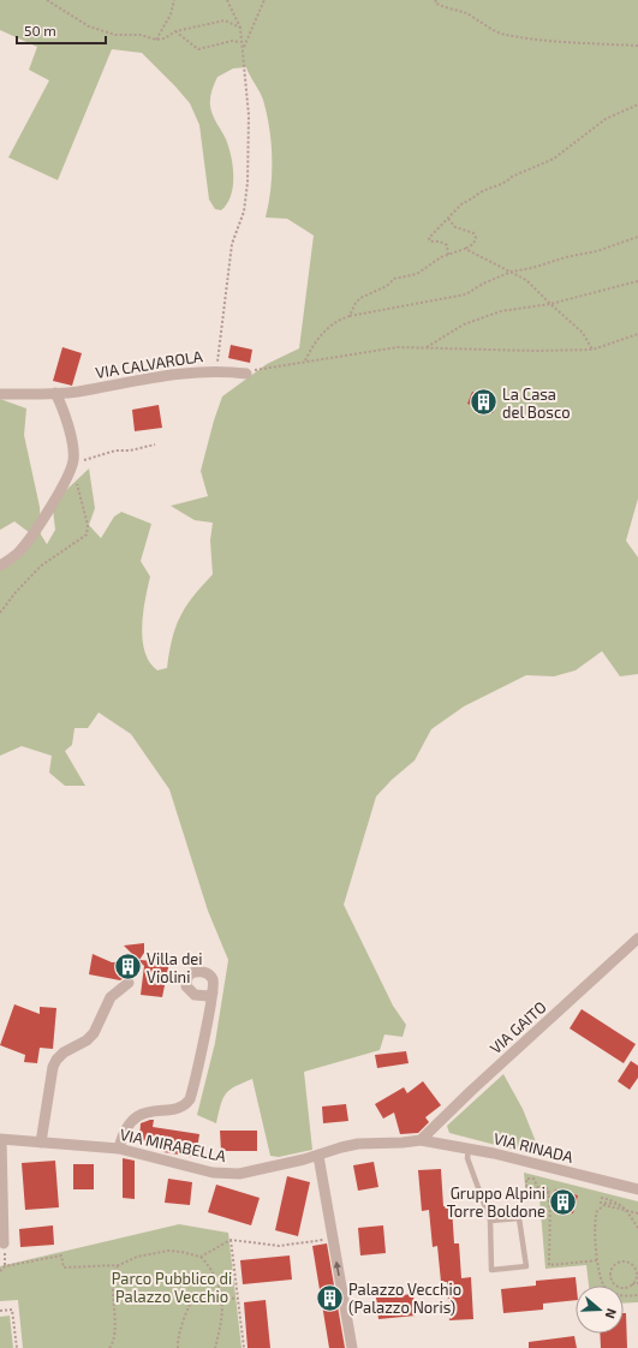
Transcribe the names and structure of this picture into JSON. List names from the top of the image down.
{
  "streets": {
    "street": [
      "VIA CALVAROLA",
      "VIA GAITO",
      "VIA MIRABELLA",
      "VIA RINADA"
    ]
  },
  "crossings": [
    ["VIA GAITO", "VIA MIRABELLA"],
    ["VIA GAITO", "VIA RINADA"],
    ["VIA MIRABELLA", "VIA RINADA"]
  ],
  "parks": ["Parco Pubblico di Palazzo Vecchio"],
  "places": {
    "building": [
      "La Casa del Bosco",
      "Villa dei Violini",
      "Gruppo Alpini Torre Boldone",
      "Palazzo Vecchio (Palazzo Noris)"
    ]
  },
  "scale_bar": "50 m",
  "north": "right"
}
